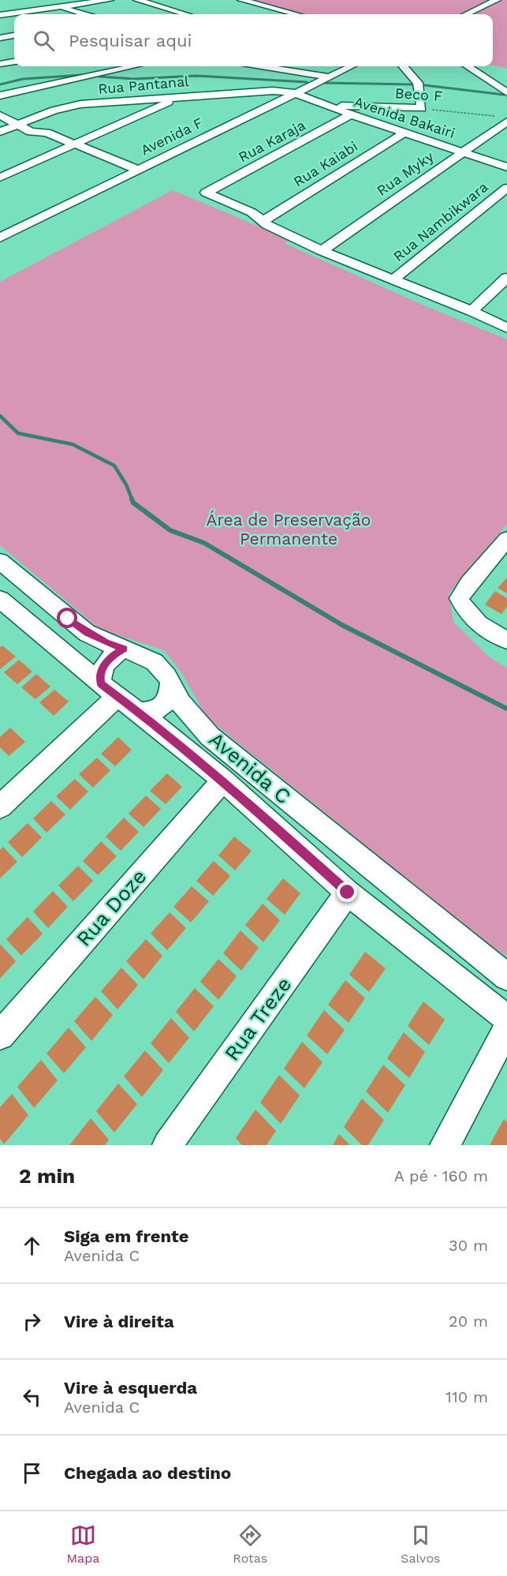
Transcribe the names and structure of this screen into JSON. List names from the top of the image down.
{
  "streets": {
    "street": [
      "Rua Pantanal",
      "Beco F",
      "Avenida Bakairi",
      "Avenida F",
      "Rua Karaja",
      "Rua Kaiabi",
      "Rua Myky",
      "Rua Nambikwara",
      "Avenida C",
      "Rua Doze",
      "Rua Treze"
    ]
  },
  "crossings": [
    ["Rua Pantanal", "Avenida Bakairi"],
    ["Rua Pantanal", "Avenida F"],
    ["Beco F", "Avenida Bakairi"],
    ["Beco F", "Rua Myky"],
    ["Avenida Bakairi", "Avenida F"],
    ["Avenida Bakairi", "Rua Karaja"],
    ["Avenida Bakairi", "Rua Kaiabi"],
    ["Avenida Bakairi", "Rua Myky"],
    ["Rua Karaja", "Rua Kaiabi"],
    ["Avenida C", "Rua Doze"],
    ["Avenida C", "Rua Treze"]
  ],
  "parks": ["Área de Preservação Permanente"],
  "page": {
    "search": "Pesquisar aqui",
    "heading": ["2 min", "A pé · 160 m"],
    "list": [
      ["Siga em frente", "Avenida C", "30 m"],
      ["Vire à direita", "20 m"],
      ["Vire à esquerda", "Avenida C", "110 m"],
      "Chegada ao destino"
    ],
    "nav": ["Mapa", "Rotas", "Salvos"]
  }
}
